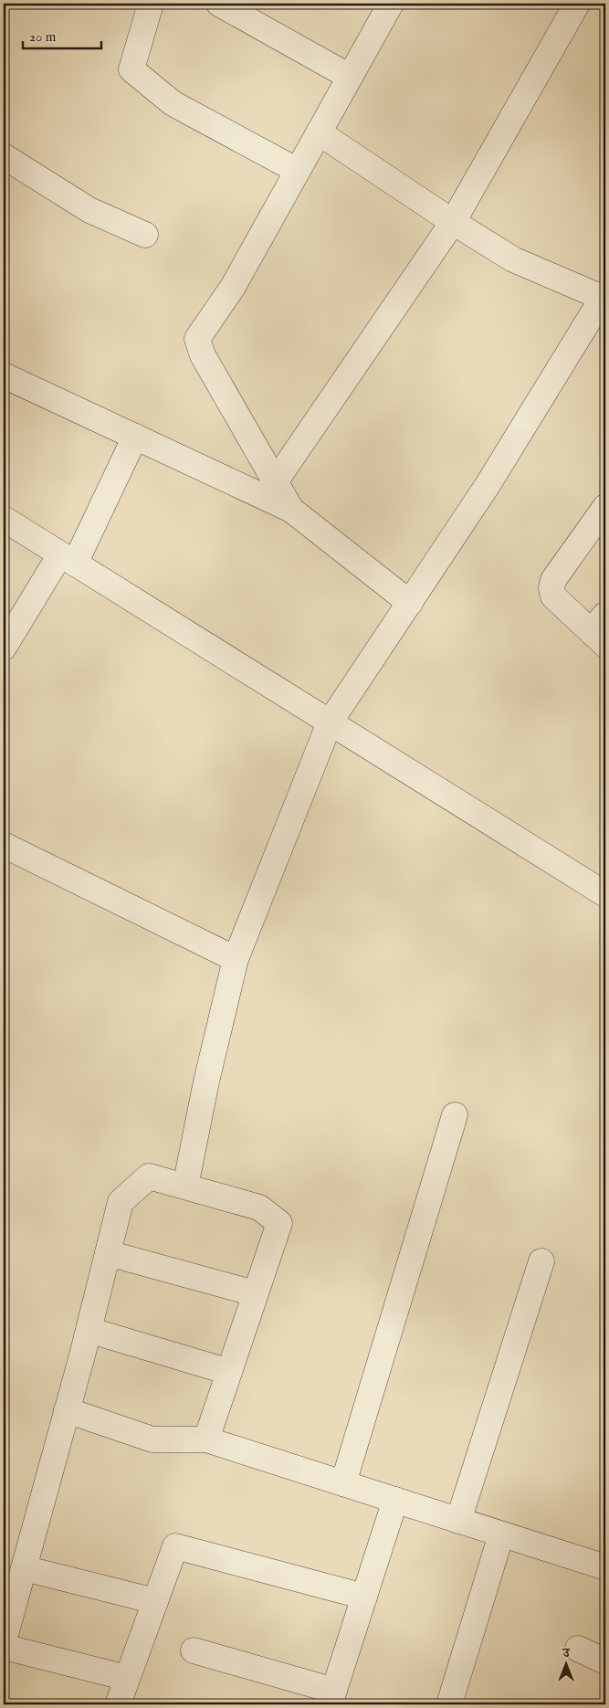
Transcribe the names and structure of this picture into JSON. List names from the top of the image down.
{
  "scale_bar": "20 m",
  "north": "top"
}
